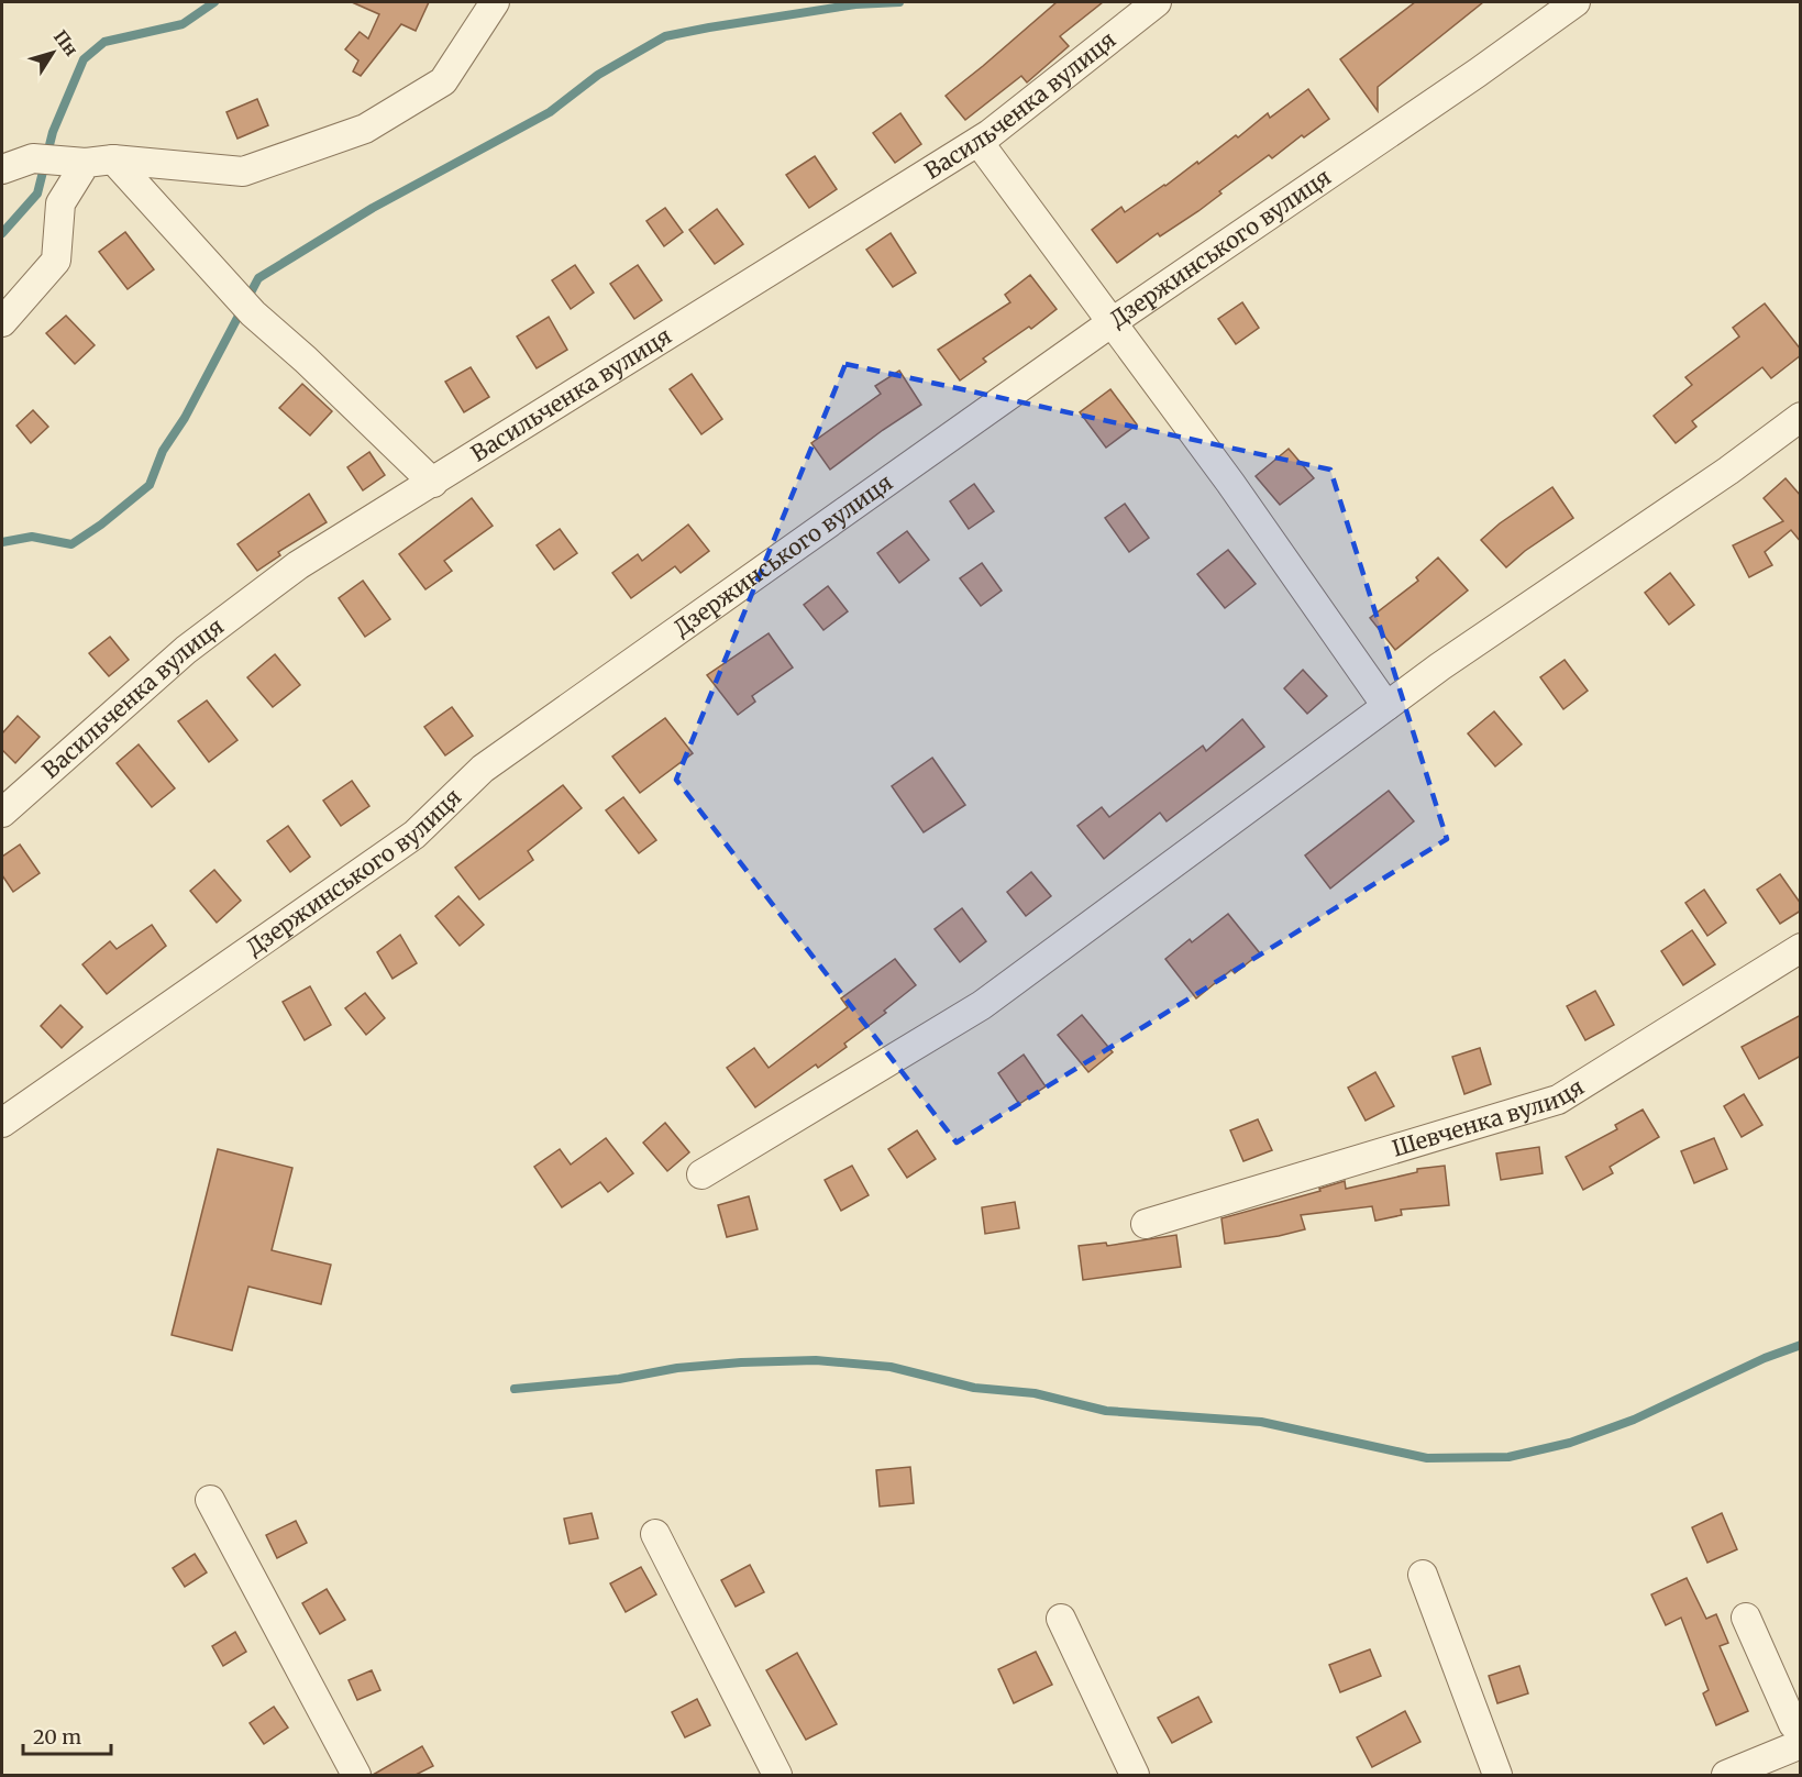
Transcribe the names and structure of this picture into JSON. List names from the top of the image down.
{
  "streets": {
    "street": ["Васильченка вулиця", "Дзержинського вулиця", "Шевченка вулиця"]
  },
  "scale_bar": "20 m",
  "north": "top right"
}
